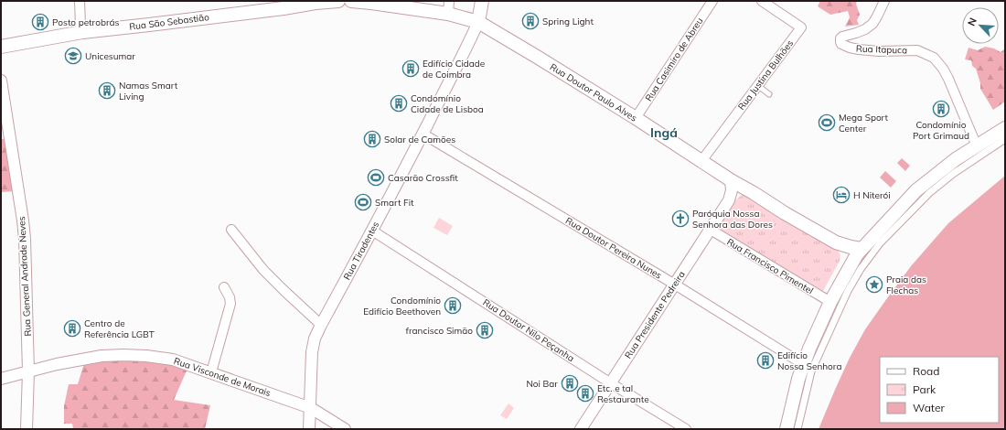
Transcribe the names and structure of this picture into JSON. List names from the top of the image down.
{
  "streets": {
    "main road": ["Rua São Sebastião", "Rua Doutor Paulo Alves"],
    "street": [
      "Rua Itapuca",
      "Rua Casimiro de Abreu",
      "Rua Justina Bulhões",
      "Rua Doutor Pereira Nunes",
      "Rua Tiradentes",
      "Rua Francisco Pimentel",
      "Rua General Andrade Neves",
      "Rua Presidente Pedreira",
      "Rua Doutor Nilo Peçanha",
      "Rua Visconde de Morais"
    ]
  },
  "crossings": [
    ["Rua Casimiro de Abreu", "Rua Doutor Paulo Alves"],
    ["Rua Justina Bulhões", "Rua Doutor Paulo Alves"],
    ["Rua Doutor Paulo Alves", "Rua Tiradentes"],
    ["Rua Doutor Paulo Alves", "Rua Presidente Pedreira"],
    ["Rua Doutor Pereira Nunes", "Rua Tiradentes"],
    ["Rua Doutor Pereira Nunes", "Rua Presidente Pedreira"],
    ["Rua Tiradentes", "Rua Doutor Nilo Peçanha"],
    ["Rua Tiradentes", "Rua Visconde de Morais"],
    ["Rua Francisco Pimentel", "Rua Presidente Pedreira"],
    ["Rua General Andrade Neves", "Rua Visconde de Morais"],
    ["Rua Presidente Pedreira", "Rua Doutor Nilo Peçanha"]
  ],
  "districts": ["Ingá"],
  "places": {
    "building": [
      "Spring Light",
      "Posto petrobrás",
      "Edifício Cidade de Coimbra",
      "Namas Smart Living",
      "Condomínio Cidade de Lisboa",
      "Condomínio Port Grimaud",
      "Solar de Camões",
      "Condomínio Edifício Beethoven",
      "Centro de Referência LGBT",
      "francisco Simão",
      "Edifício Nossa Senhora",
      "Noi Bar",
      "Etc. e tal Restaurante"
    ],
    "school or university": ["Unicesumar"],
    "sports": ["Mega Sport Center", "Casarão Crossfit", "Smart Fit"],
    "hotel": ["H Niterói"],
    "church": ["Paróquia Nossa Senhora das Dores"],
    "place": ["Praia das Flechas"]
  },
  "legend": ["Road", "Park", "Water"],
  "north": "top left"
}
